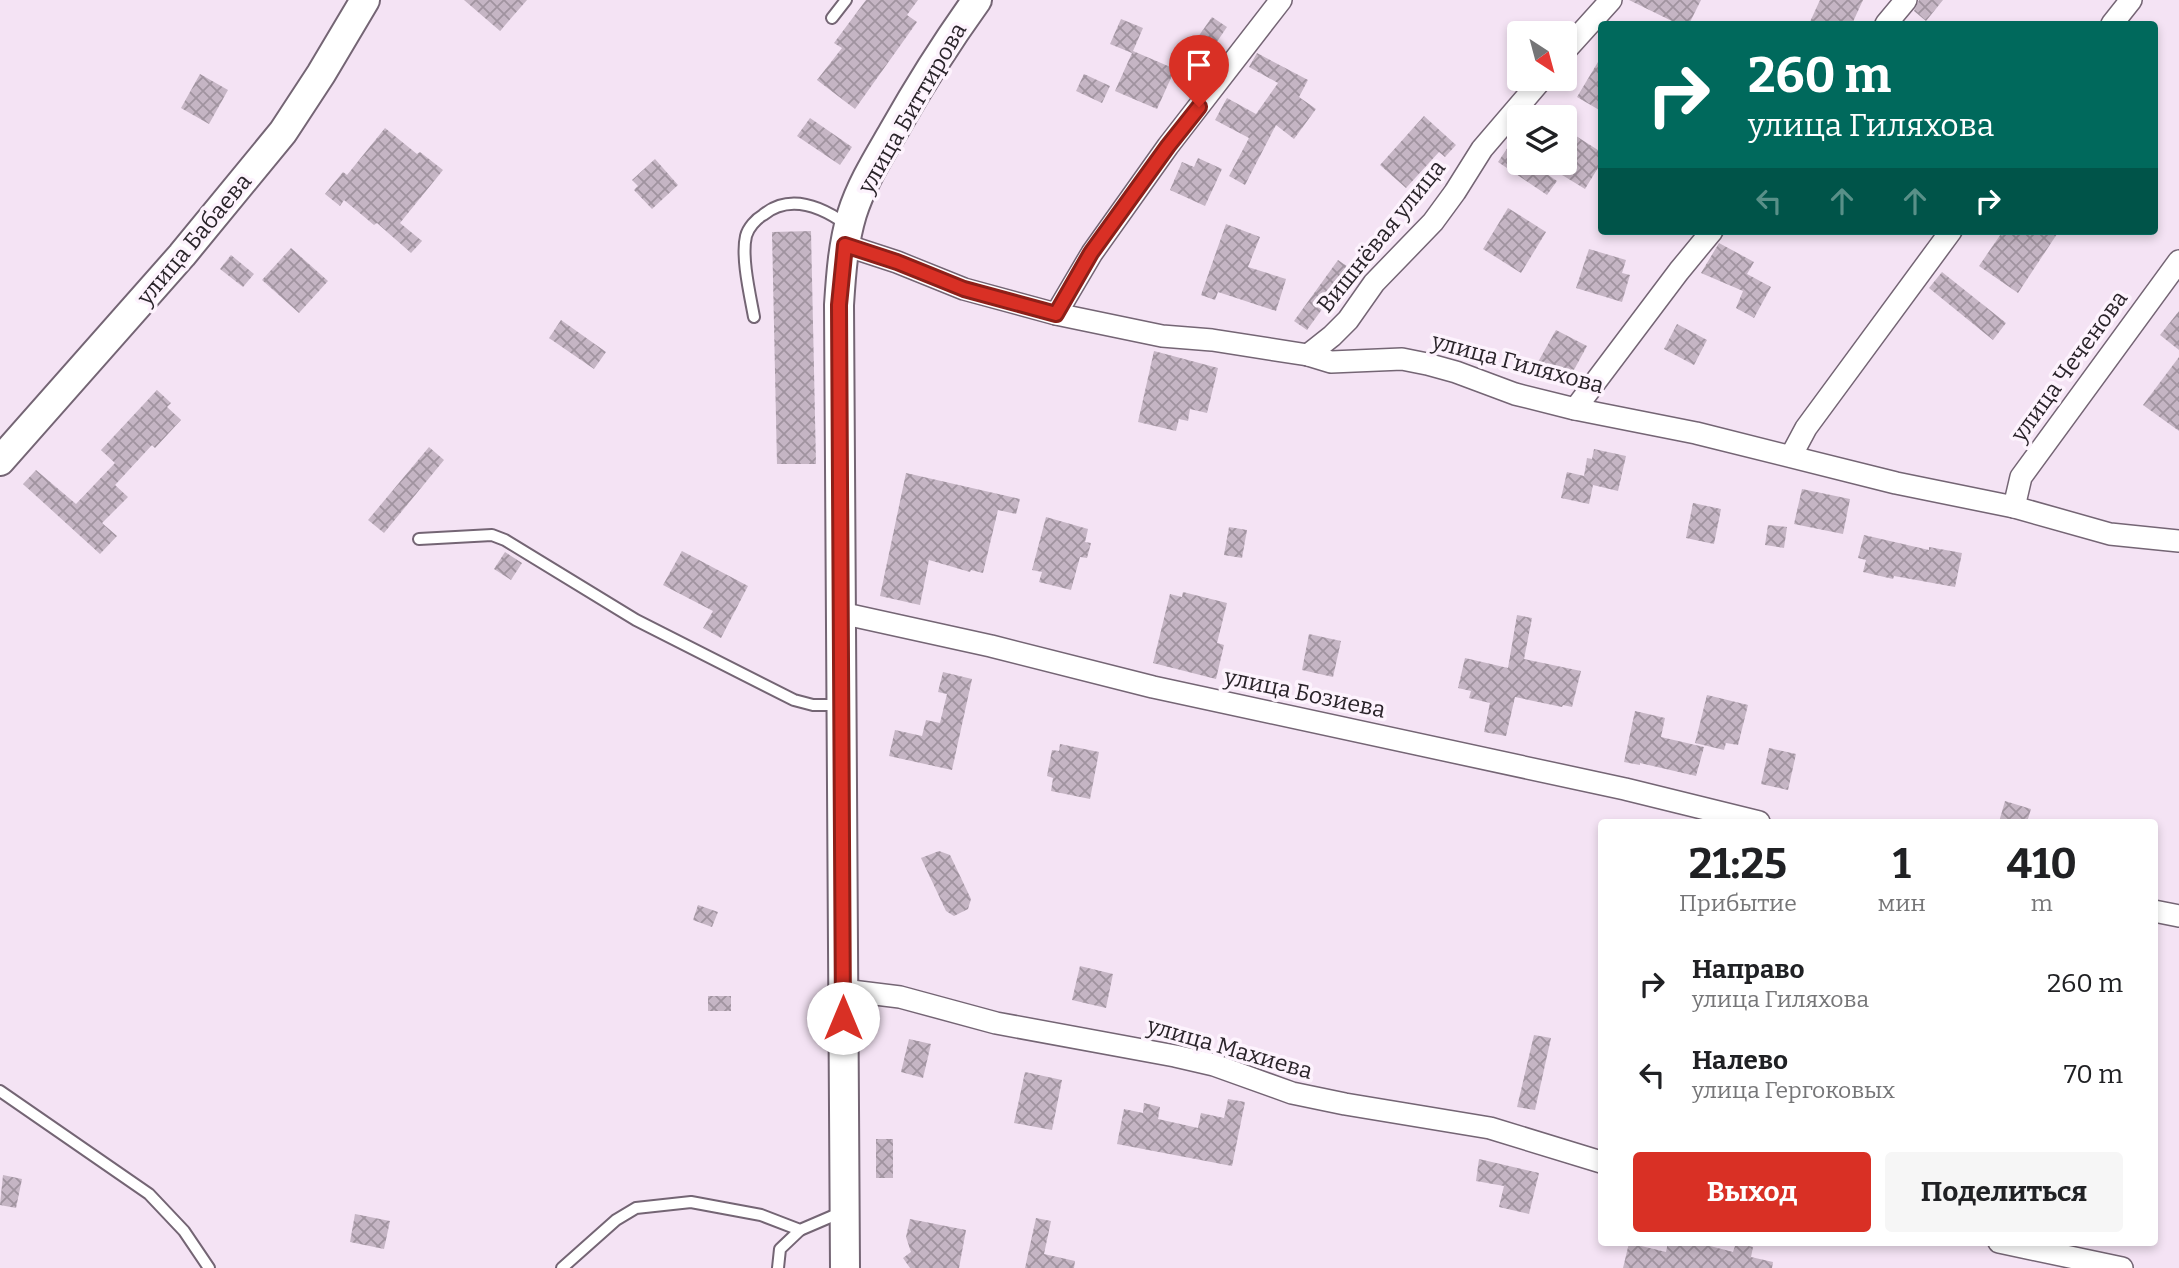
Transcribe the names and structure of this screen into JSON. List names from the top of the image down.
{
  "streets": {
    "street": [
      "улица Биттирова",
      "Вишнёвая улица",
      "улица Бабаева",
      "улица Гиляхова",
      "улица Чеченова",
      "улица Бозиева",
      "улица Махиева"
    ]
  },
  "crossings": [
    ["улица Биттирова", "улица Гиляхова"],
    ["улица Биттирова", "улица Бозиева"],
    ["улица Биттирова", "улица Махиева"],
    ["Вишнёвая улица", "улица Гиляхова"],
    ["улица Гиляхова", "улица Чеченова"]
  ],
  "north": "bottom right",
  "page": {
    "turn": ["260 m", "улица Гиляхова"],
    "eta": [
      "21:25",
      "Прибытие",
      "1",
      "мин",
      "410",
      "m"
    ],
    "list": [
      {
        "name": "Направо",
        "note": "улица Гиляхова",
        "value": "260 m"
      },
      {
        "name": "Налево",
        "note": "улица Гергоковых",
        "value": "70 m"
      }
    ],
    "buttons": ["Выход", "Поделиться"]
  }
}
